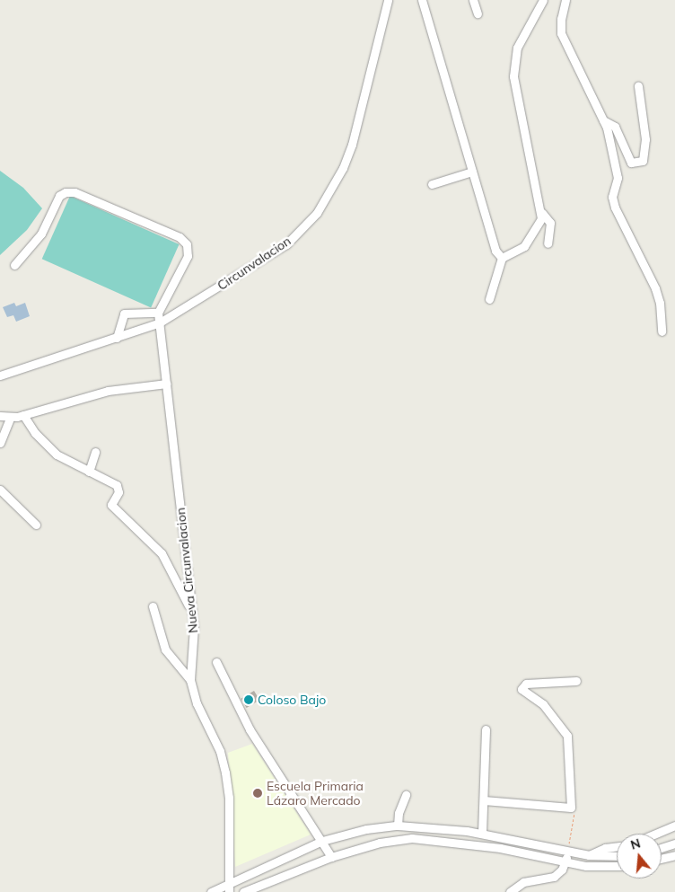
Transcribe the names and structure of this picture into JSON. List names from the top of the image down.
{
  "streets": {
    "street": ["Circunvalacion", "Nueva Circunvalacion"]
  },
  "crossings": [
    ["Circunvalacion", "Nueva Circunvalacion"]
  ],
  "places": ["Coloso Bajo", "Escuela Primaria Lázaro Mercado"],
  "north": "top"
}
